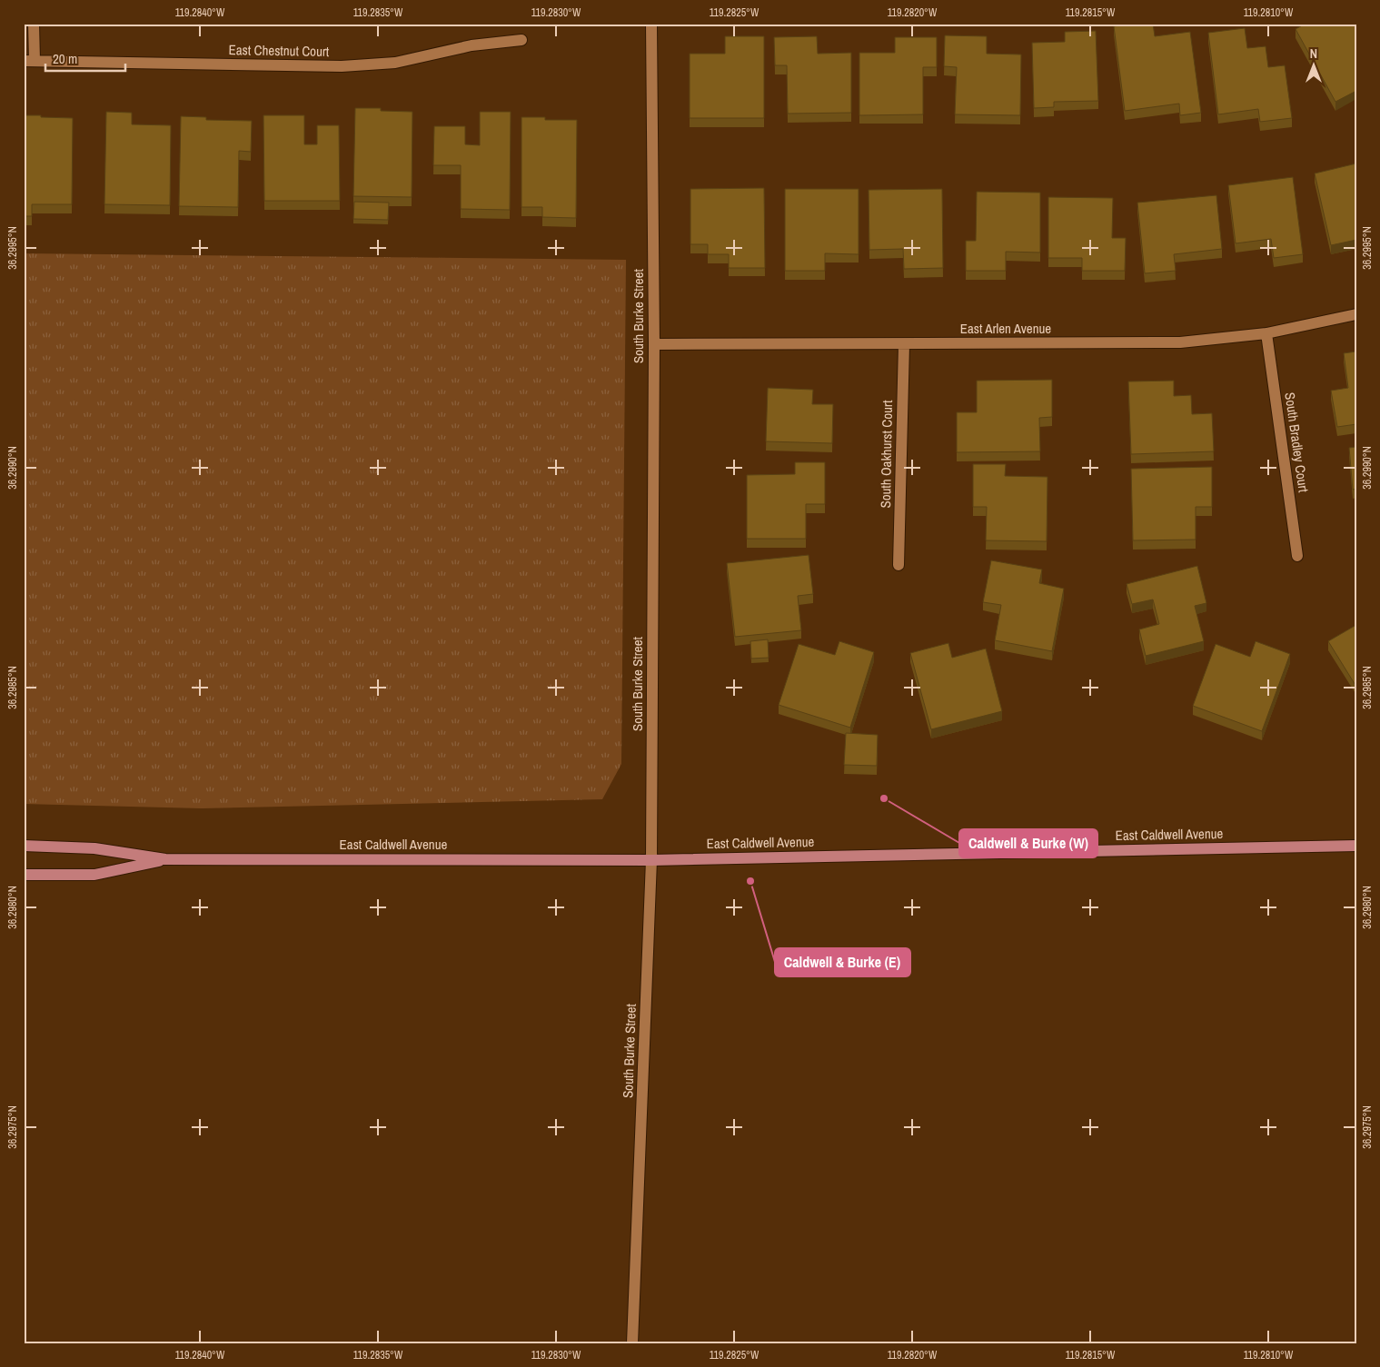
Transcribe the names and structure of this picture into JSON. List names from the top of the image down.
{
  "streets": {
    "main road": ["East Caldwell Avenue"],
    "street": [
      "East Chestnut Court",
      "South Burke Street",
      "East Arlen Avenue",
      "South Bradley Court",
      "South Oakhurst Court"
    ]
  },
  "crossings": [
    ["South Burke Street", "East Arlen Avenue"],
    ["South Burke Street", "East Caldwell Avenue"],
    ["East Arlen Avenue", "South Bradley Court"],
    ["East Arlen Avenue", "South Oakhurst Court"]
  ],
  "places": ["Caldwell & Burke (W)", "Caldwell & Burke (E)"],
  "scale_bar": "20 m",
  "north": "top",
  "coordinates": [
    "119.2840°W",
    "119.2835°W",
    "119.2830°W",
    "119.2825°W",
    "119.2820°W",
    "119.2815°W",
    "119.2810°W",
    "36.2995°N",
    "36.2990°N",
    "36.2985°N",
    "36.2980°N",
    "36.2975°N"
  ]
}
